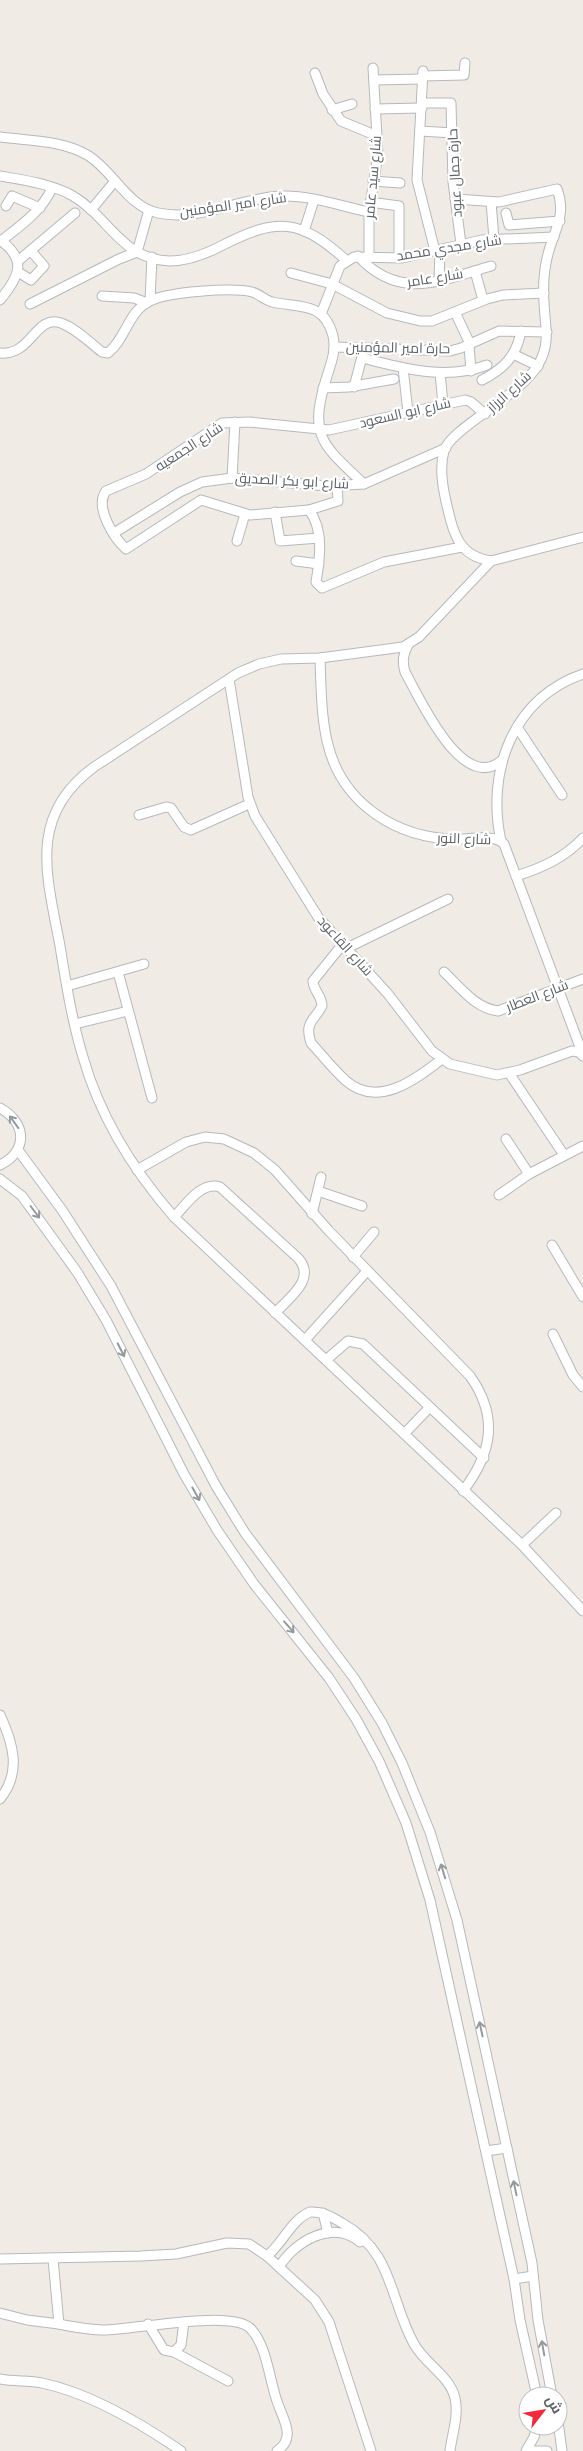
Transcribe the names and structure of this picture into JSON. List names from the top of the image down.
{
  "streets": {
    "street": [
      "حارة جمال عبود",
      "شارع سيد عامر",
      "شارع امير المؤمنين",
      "شارع مجدي محمد",
      "شارع عامر",
      "حارة امير المؤمنين",
      "شارع الرزاز",
      "شارع ابو السعود",
      "شارع الجمعيه",
      "شارع ابو بكر الصديق",
      "شارع النور",
      "شارع القاعود",
      "شارع العطار"
    ]
  },
  "crossings": [
    ["حارة جمال عبود", "شارع مجدي محمد"],
    ["شارع سيد عامر", "شارع امير المؤمنين"],
    ["شارع سيد عامر", "شارع مجدي محمد"],
    ["شارع مجدي محمد", "شارع عامر"],
    ["شارع مجدي محمد", "شارع الرزاز"],
    ["حارة امير المؤمنين", "شارع الرزاز"],
    ["شارع الرزاز", "شارع ابو السعود"],
    ["شارع الرزاز", "شارع ابو بكر الصديق"],
    ["شارع ابو السعود", "شارع الجمعيه"],
    ["شارع الجمعيه", "شارع ابو بكر الصديق"],
    ["شارع النور", "شارع القاعود"],
    ["شارع النور", "شارع العطار"]
  ],
  "north": "top right"
}
